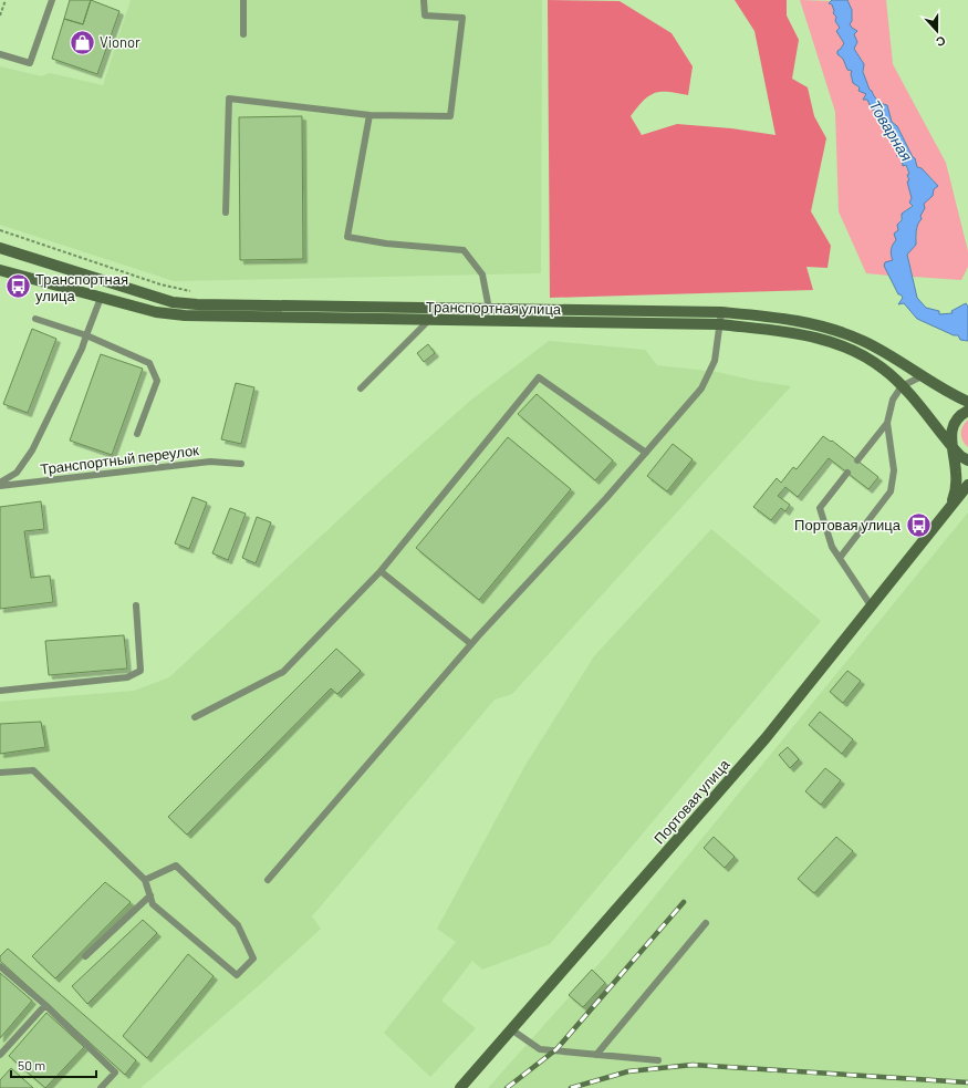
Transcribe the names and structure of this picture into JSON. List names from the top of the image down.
{
  "streets": {
    "main road": ["Транспортная улица", "Портовая улица"],
    "lane": ["Транспортный переулок"]
  },
  "crossings": [
    ["Транспортная улица", "Портовая улица"]
  ],
  "water": ["Товарная"],
  "places": {
    "shop": ["Vionor"],
    "bus stop": ["Транспортная улица", "Портовая улица"]
  },
  "scale_bar": "50 m",
  "north": "bottom"
}
